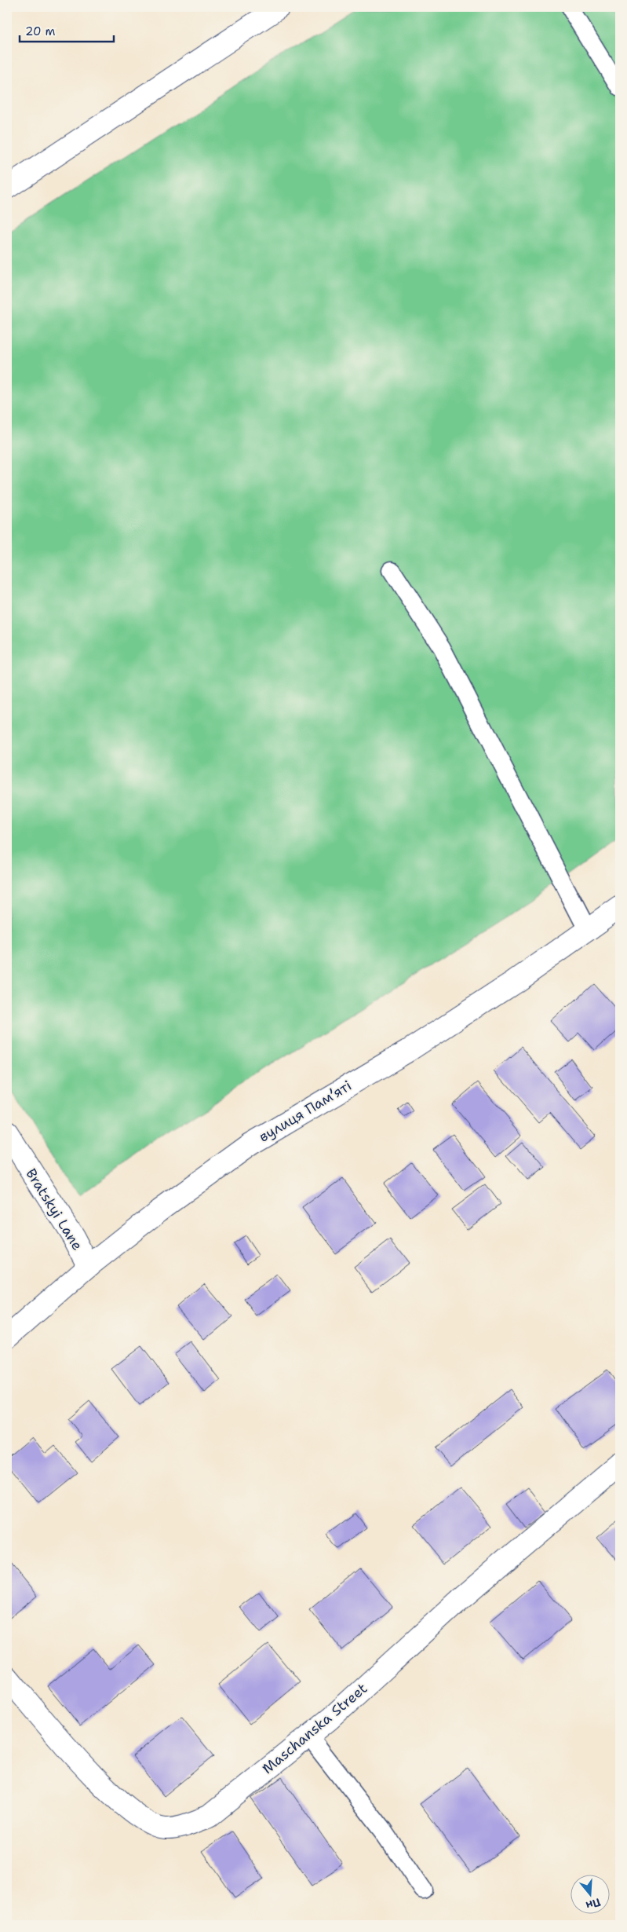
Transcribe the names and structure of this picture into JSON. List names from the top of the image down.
{
  "streets": {
    "street": ["вулиця Памʼяті", "Bratskyi Lane", "Maschanska Street"]
  },
  "crossings": [
    ["вулиця Памʼяті", "Bratskyi Lane"]
  ],
  "scale_bar": "20 m",
  "north": "bottom"
}
